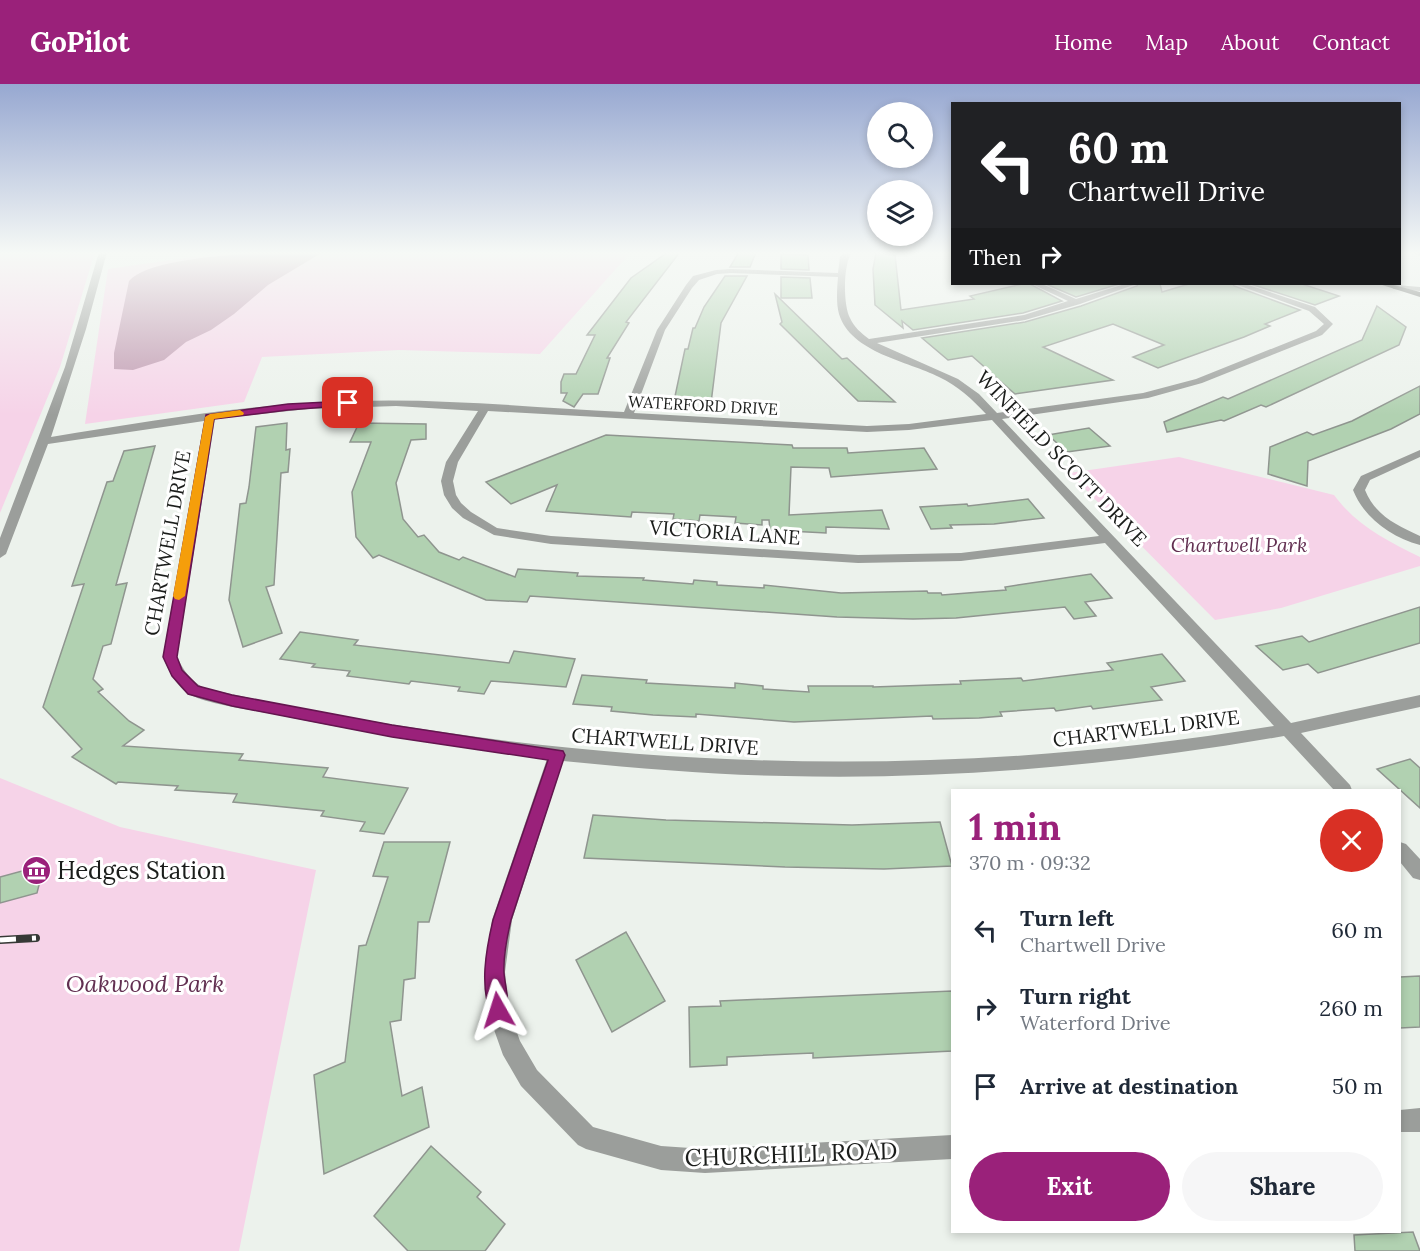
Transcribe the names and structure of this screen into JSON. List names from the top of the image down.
{
  "streets": {
    "street": [
      "WATERFORD DRIVE",
      "WINFIELD SCOTT DRIVE",
      "VICTORIA LANE",
      "CHARTWELL DRIVE",
      "CHURCHILL ROAD"
    ]
  },
  "crossings": [
    ["WATERFORD DRIVE", "WINFIELD SCOTT DRIVE"],
    ["WATERFORD DRIVE", "VICTORIA LANE"],
    ["WATERFORD DRIVE", "CHARTWELL DRIVE"],
    ["WINFIELD SCOTT DRIVE", "VICTORIA LANE"],
    ["WINFIELD SCOTT DRIVE", "CHARTWELL DRIVE"],
    ["CHARTWELL DRIVE", "CHURCHILL ROAD"]
  ],
  "parks": ["Chartwell Park", "Oakwood Park"],
  "places": {
    "museum": ["Hedges Station"]
  },
  "page": {
    "header": "GoPilot",
    "nav": [
      "Home",
      "Map",
      "About",
      "Contact"
    ],
    "turn": ["60 m", "Chartwell Drive"],
    "then": "Then",
    "heading": ["1 min", "370 m · 09:32"],
    "list": [
      {
        "name": "Turn left",
        "note": "Chartwell Drive",
        "value": "60 m"
      },
      {
        "name": "Turn right",
        "note": "Waterford Drive",
        "value": "260 m"
      },
      {
        "name": "Arrive at destination",
        "value": "50 m"
      }
    ],
    "buttons": ["Exit", "Share"]
  }
}
